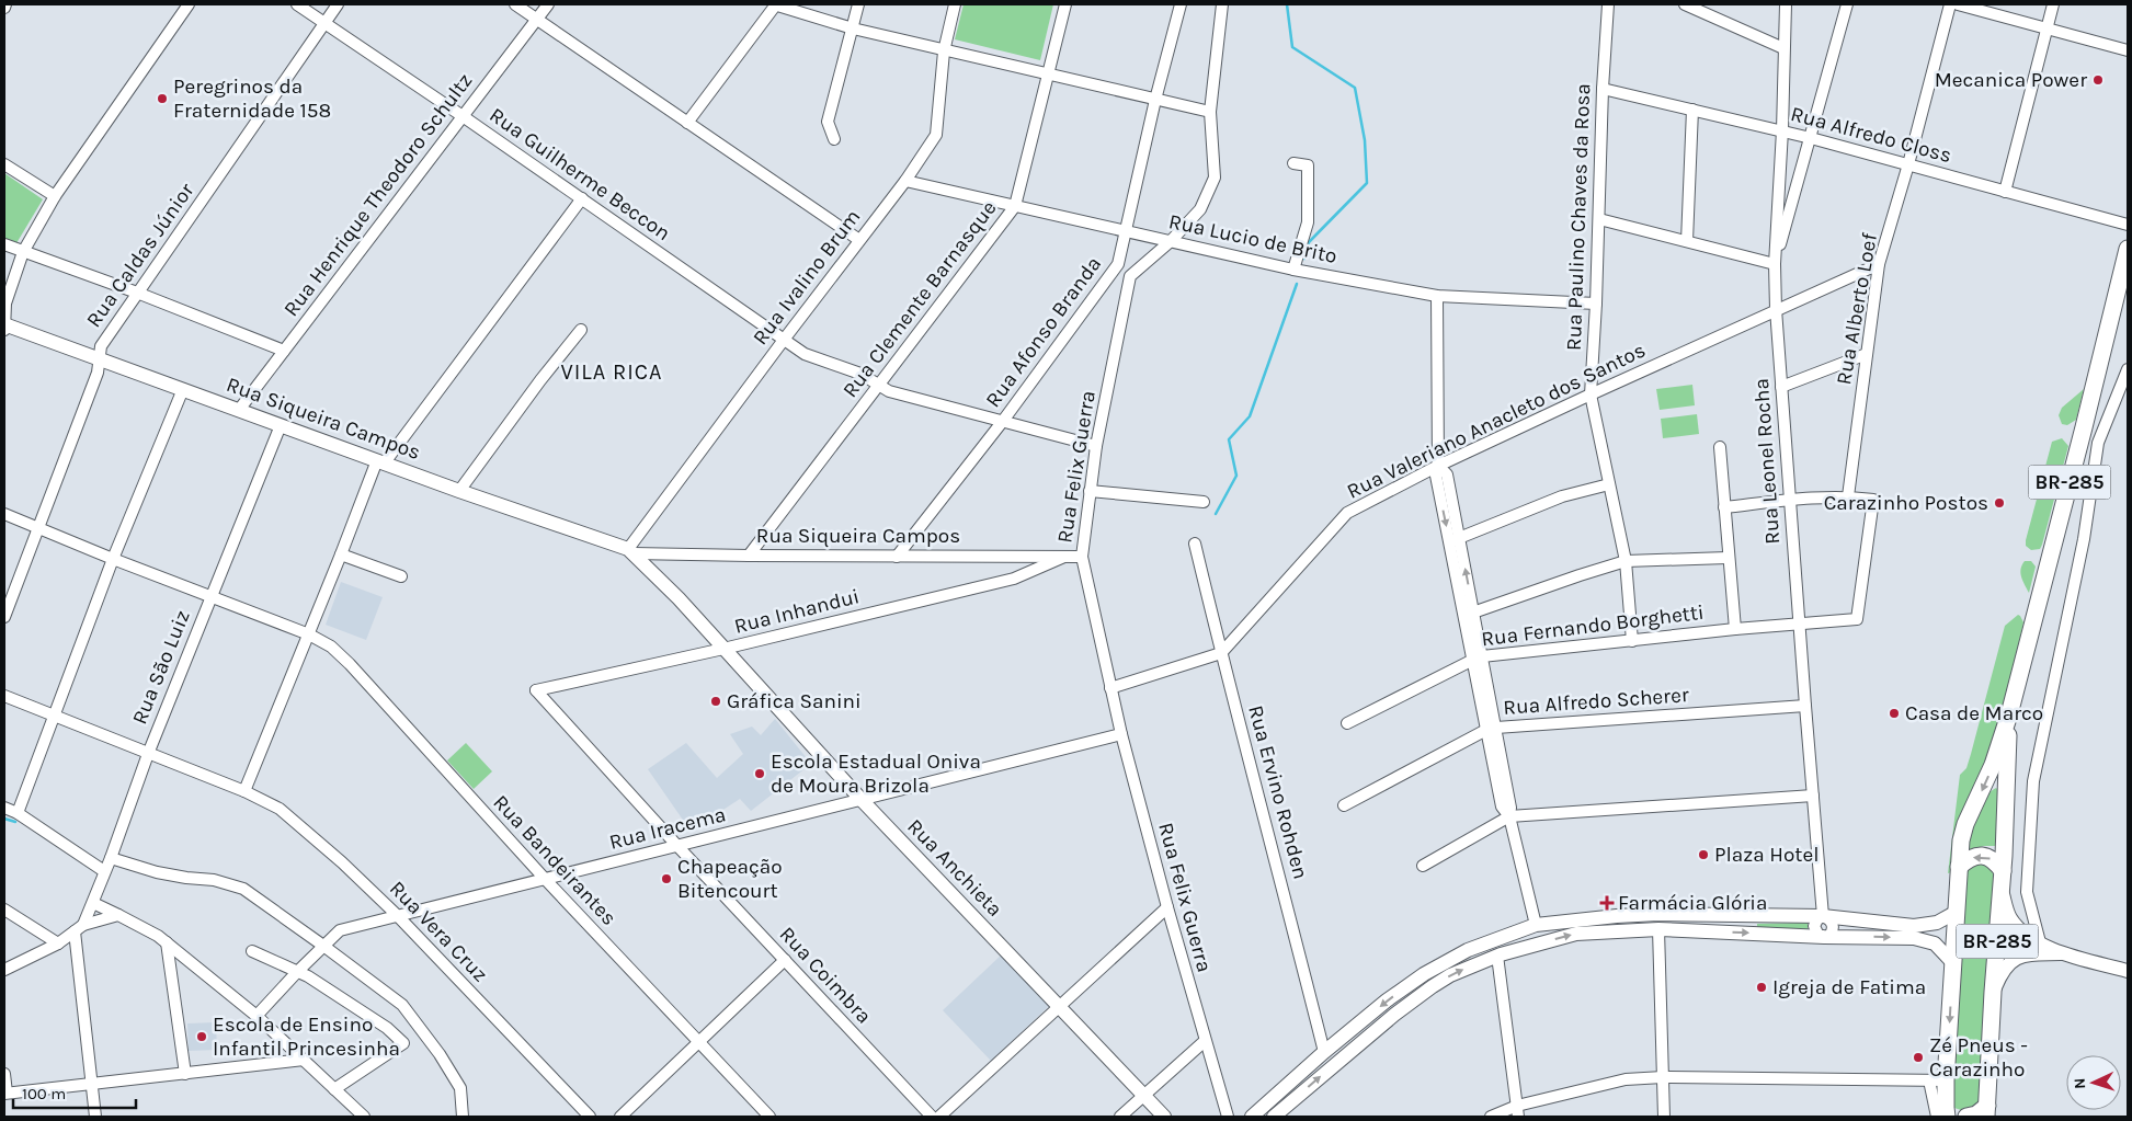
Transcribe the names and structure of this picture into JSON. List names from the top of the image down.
{
  "streets": {
    "highway": ["BR-285"],
    "main road": ["Rua Siqueira Campos", "Rua Anchieta"],
    "street": [
      "Rua Alfredo Closs",
      "Rua Guilherme Beccon",
      "Rua Henrique Theodoro Schultz",
      "Rua Paulino Chaves da Rosa",
      "Rua Lucio de Brito",
      "Rua Caldas Júnior",
      "Rua Ivalino Brum",
      "Rua Clemente Barnasque",
      "Rua Alberto Loef",
      "Rua Afonso Branda",
      "Rua Valeriano Anacleto dos Santos",
      "Rua Leonel Rocha",
      "Rua Felix Guerra",
      "Rua Inhandui",
      "Rua Fernando Borghetti",
      "Rua São Luiz",
      "Rua Alfredo Scherer",
      "Rua Ervino Rohden",
      "Rua Iracema",
      "Rua Bandeirantes",
      "Rua Vera Cruz",
      "Rua Coimbra"
    ]
  },
  "crossings": [
    ["Rua Alfredo Closs", "Rua Paulino Chaves da Rosa"],
    ["Rua Alfredo Closs", "Rua Alberto Loef"],
    ["Rua Alfredo Closs", "Rua Leonel Rocha"],
    ["Rua Guilherme Beccon", "Rua Henrique Theodoro Schultz"],
    ["Rua Guilherme Beccon", "Rua Caldas Júnior"],
    ["Rua Guilherme Beccon", "Rua Ivalino Brum"],
    ["Rua Guilherme Beccon", "Rua Clemente Barnasque"],
    ["Rua Guilherme Beccon", "Rua Afonso Branda"],
    ["Rua Guilherme Beccon", "Rua Felix Guerra"],
    ["Rua Henrique Theodoro Schultz", "Rua Siqueira Campos"],
    ["Rua Paulino Chaves da Rosa", "Rua Lucio de Brito"],
    ["Rua Paulino Chaves da Rosa", "Rua Valeriano Anacleto dos Santos"],
    ["Rua Paulino Chaves da Rosa", "Rua Fernando Borghetti"],
    ["Rua Lucio de Brito", "Rua Ivalino Brum"],
    ["Rua Lucio de Brito", "Rua Clemente Barnasque"],
    ["Rua Lucio de Brito", "Rua Afonso Branda"],
    ["Rua Lucio de Brito", "Rua Felix Guerra"],
    ["Rua Caldas Júnior", "Rua Siqueira Campos"],
    ["Rua Caldas Júnior", "Rua Bandeirantes"],
    ["Rua Ivalino Brum", "Rua Siqueira Campos"],
    ["Rua Ivalino Brum", "Rua Anchieta"],
    ["Rua Clemente Barnasque", "Rua Siqueira Campos"],
    ["Rua Alberto Loef", "Rua Valeriano Anacleto dos Santos"],
    ["Rua Alberto Loef", "Rua Fernando Borghetti"],
    ["Rua Afonso Branda", "Rua Siqueira Campos"],
    ["Rua Siqueira Campos", "Rua Felix Guerra"],
    ["Rua Siqueira Campos", "Rua Inhandui"],
    ["Rua Siqueira Campos", "Rua São Luiz"],
    ["Rua Siqueira Campos", "Rua Anchieta"],
    ["Rua Valeriano Anacleto dos Santos", "Rua Leonel Rocha"],
    ["Rua Valeriano Anacleto dos Santos", "Rua Ervino Rohden"],
    ["Rua Leonel Rocha", "Rua Fernando Borghetti"],
    ["Rua Leonel Rocha", "Rua Alfredo Scherer"],
    ["Rua Felix Guerra", "Rua Iracema"],
    ["Rua Inhandui", "Rua Anchieta"],
    ["Rua Inhandui", "Rua Coimbra"],
    ["Rua São Luiz", "Rua Bandeirantes"],
    ["Rua São Luiz", "Rua Vera Cruz"],
    ["Rua Iracema", "Rua Bandeirantes"],
    ["Rua Iracema", "Rua Anchieta"],
    ["Rua Iracema", "Rua Vera Cruz"],
    ["Rua Iracema", "Rua Coimbra"]
  ],
  "districts": ["VILA RICA"],
  "places": {
    "other": [
      "Mecanica Power",
      "Peregrinos da Fraternidade 158",
      "Carazinho Postos",
      "Gráfica Sanini",
      "Casa de Marco",
      "Escola Estadual Oniva de Moura Brizola",
      "Plaza Hotel",
      "Chapeação Bitencourt",
      "Igreja de Fatima",
      "Escola de Ensino Infantil Princesinha",
      "Zé Pneus - Carazinho"
    ],
    "health": ["Farmácia Glória"]
  },
  "scale_bar": "100 m",
  "north": "left"
}
